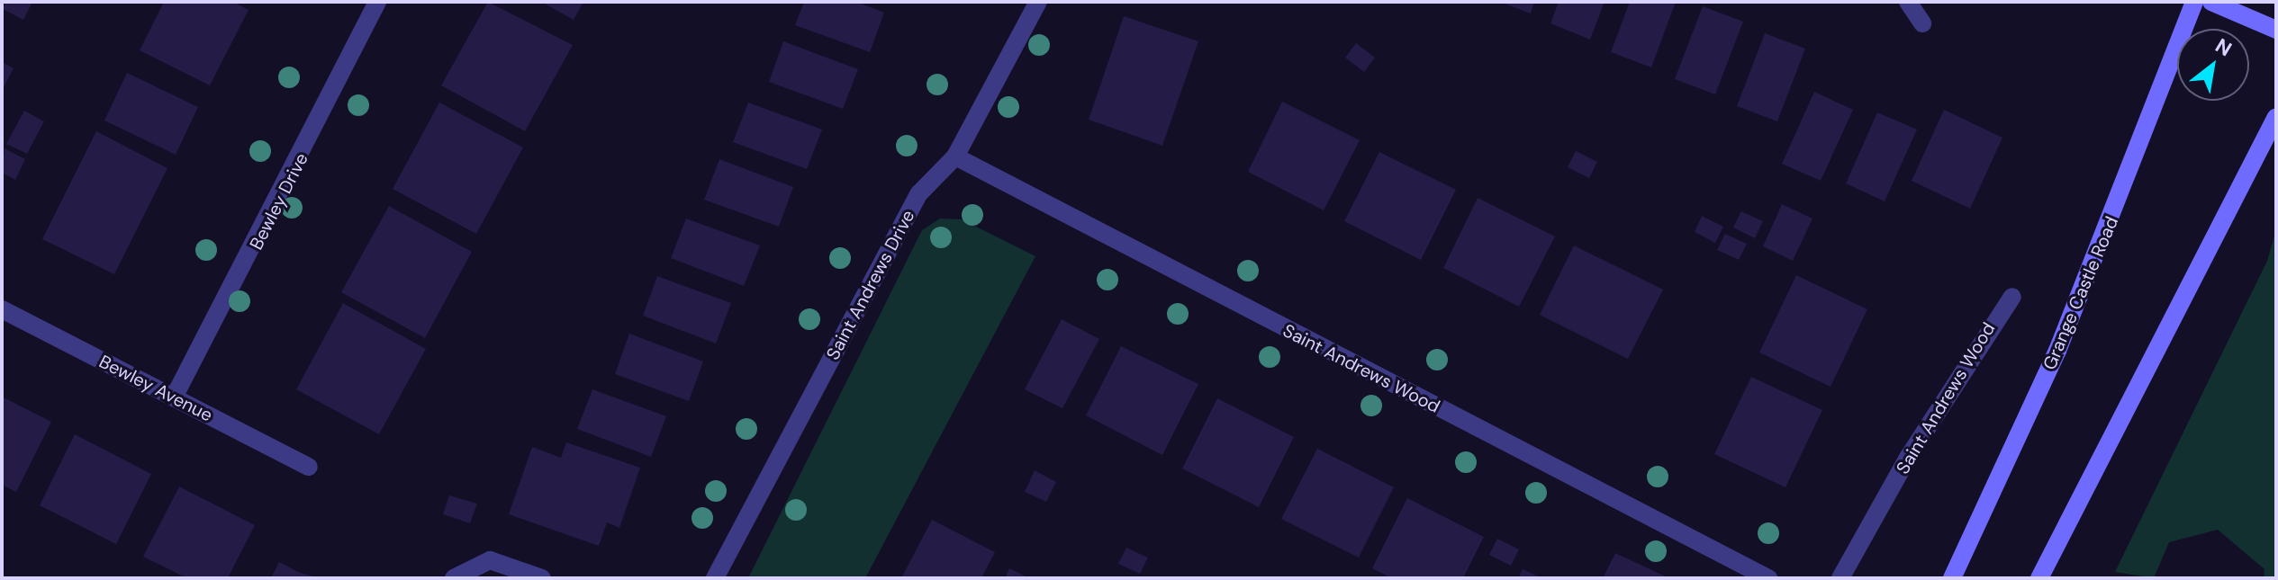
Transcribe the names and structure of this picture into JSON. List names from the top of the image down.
{
  "streets": {
    "main road": ["Grange Castle Road"],
    "street": [
      "Bewley Drive",
      "Saint Andrews Drive",
      "Saint Andrews Wood",
      "Bewley Avenue"
    ]
  },
  "crossings": [
    ["Bewley Drive", "Bewley Avenue"],
    ["Saint Andrews Drive", "Saint Andrews Wood"]
  ],
  "north": "top right"
}
